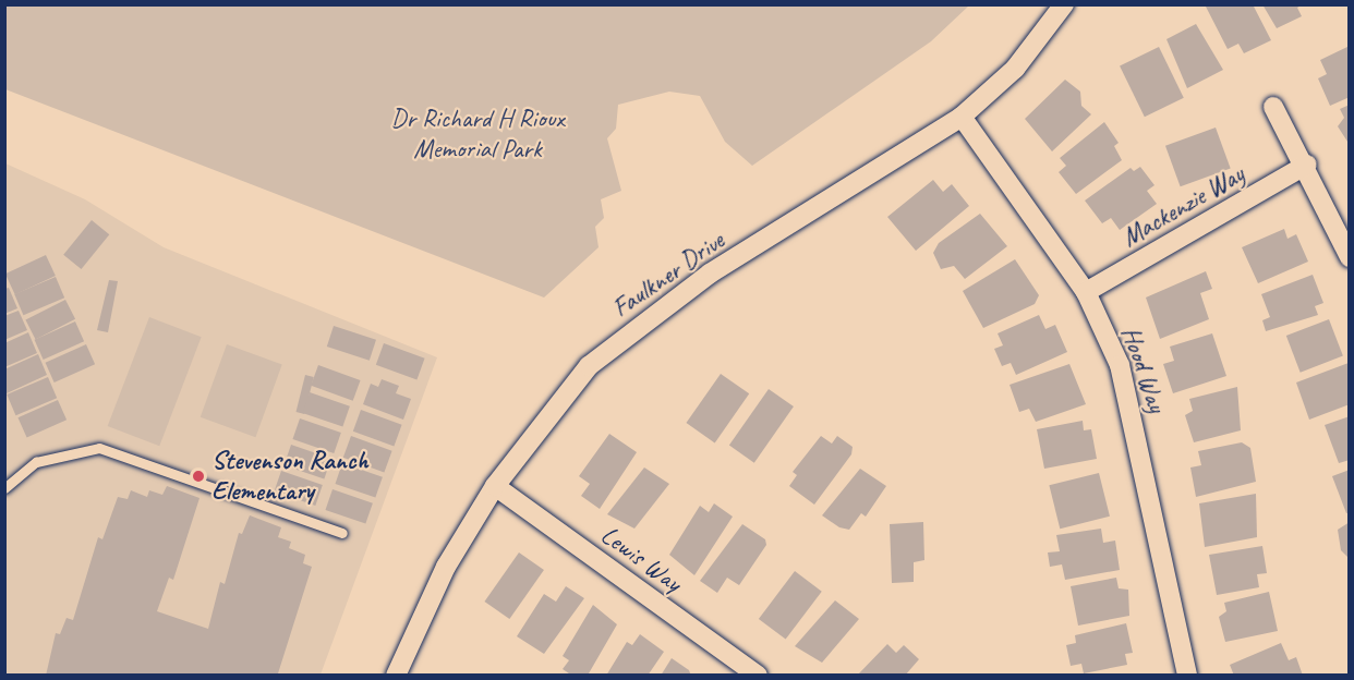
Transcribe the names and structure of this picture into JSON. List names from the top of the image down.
{
  "streets": {
    "street": [
      "Mackenzie Way",
      "Faulkner Drive",
      "Hood Way",
      "Lewis Way"
    ]
  },
  "crossings": [
    ["Mackenzie Way", "Hood Way"],
    ["Faulkner Drive", "Hood Way"],
    ["Faulkner Drive", "Lewis Way"]
  ],
  "parks": ["Dr Richard H Rioux Memorial Park"],
  "places": ["Stevenson Ranch Elementary"]
}
